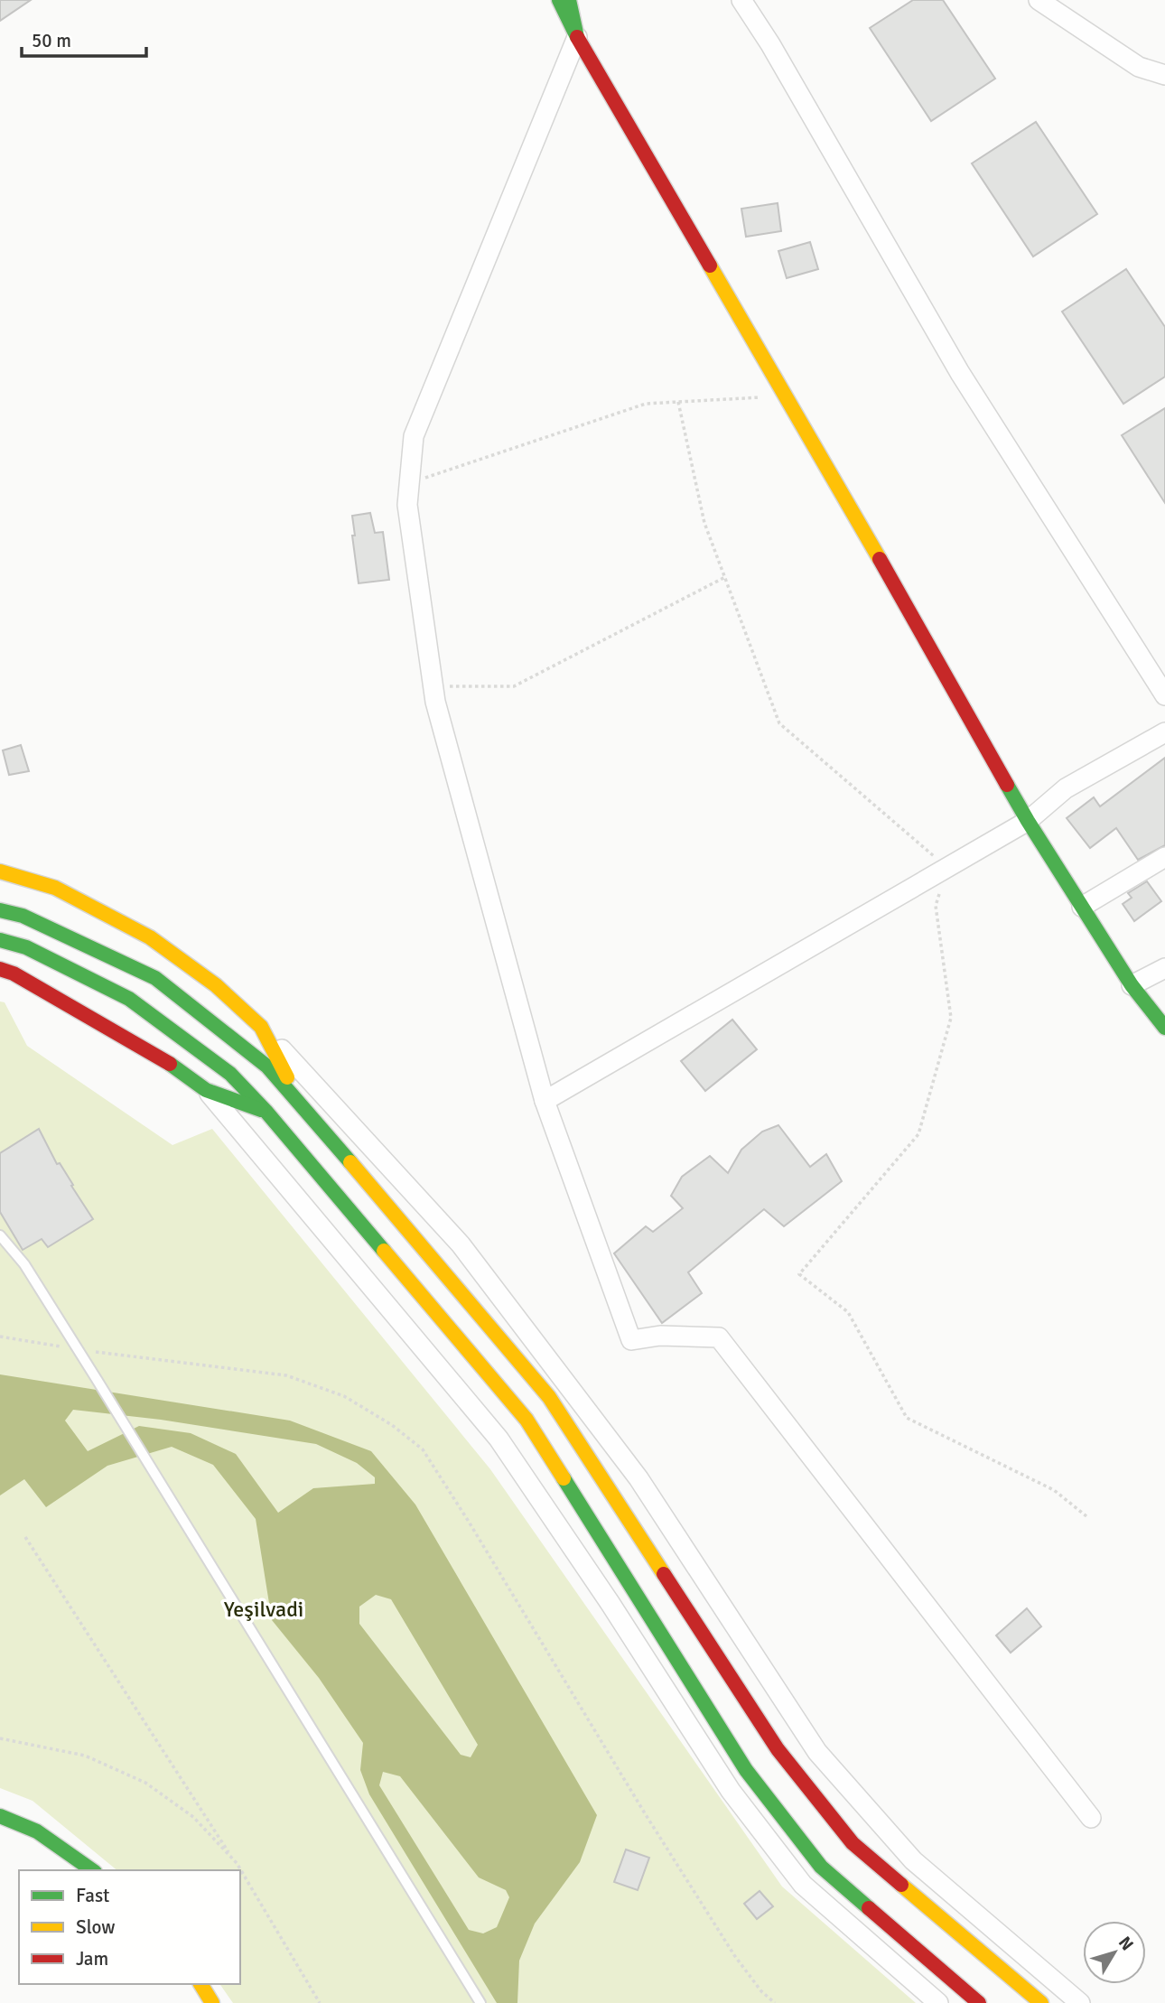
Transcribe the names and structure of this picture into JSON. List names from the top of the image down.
{
  "parks": ["Yeşilvadi"],
  "legend": ["Fast", "Slow", "Jam"],
  "scale_bar": "50 m",
  "north": "top right"
}
